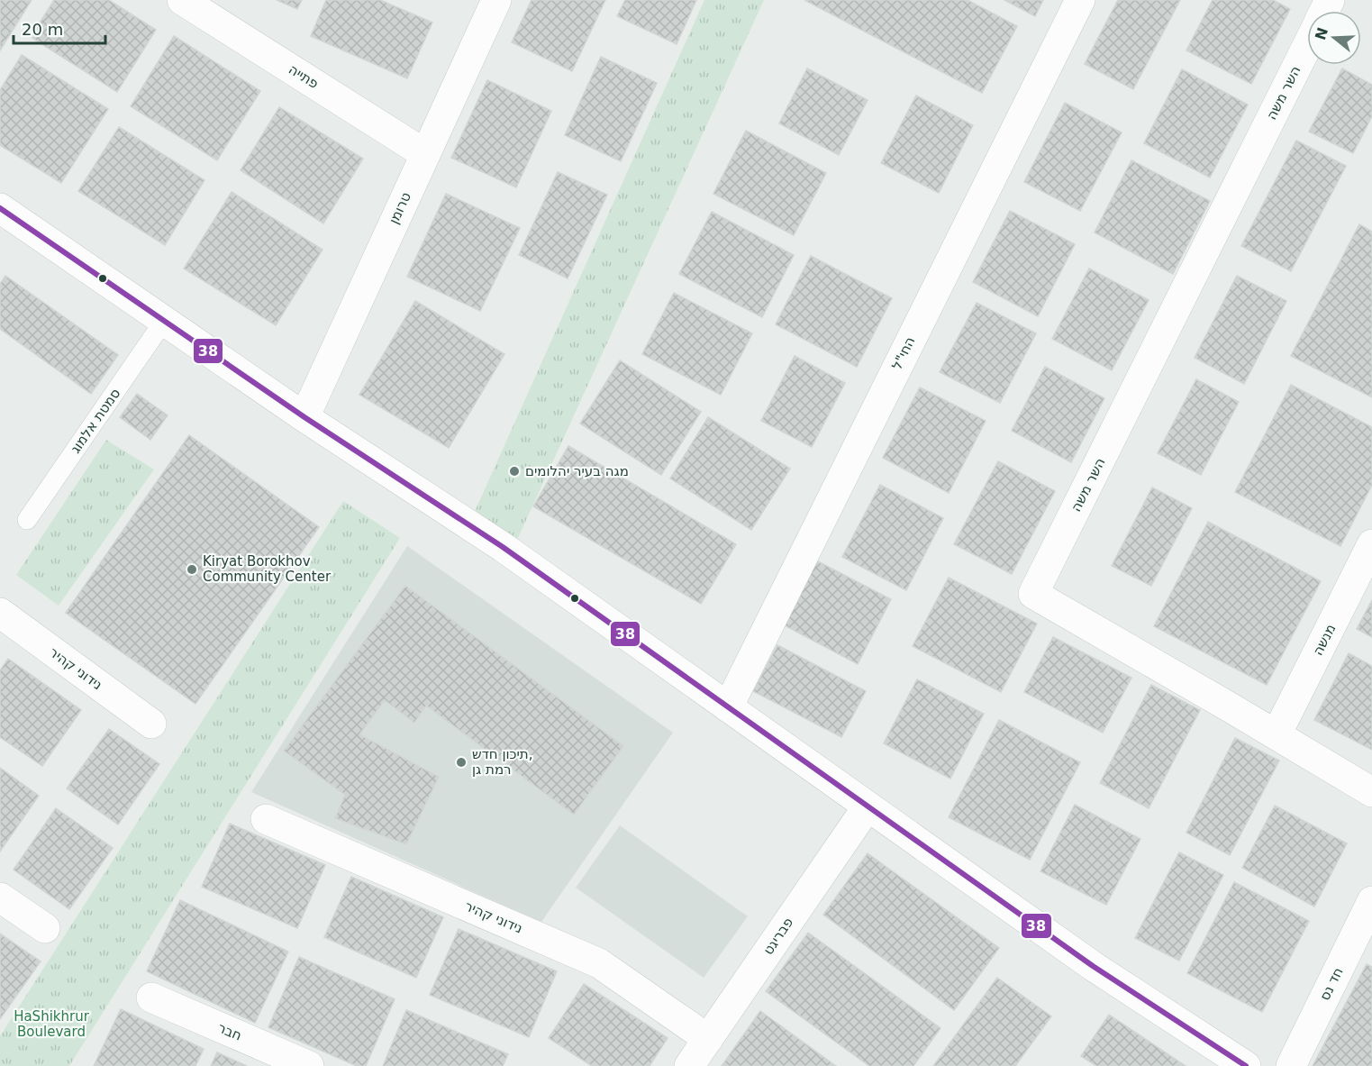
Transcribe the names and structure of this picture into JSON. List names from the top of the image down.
{
  "streets": {
    "street": [
      "פתייה",
      "השר משה",
      "טרומן",
      "החי\"ל",
      "מנשה",
      "נידוני קהיר",
      "פבריגט",
      "חד נס",
      "חבר"
    ],
    "lane": ["סמטת אלמוג"]
  },
  "crossings": [
    ["פתייה", "טרומן"],
    ["השר משה", "מנשה"],
    ["נידוני קהיר", "פבריגט"]
  ],
  "parks": ["HaShikhrur Boulevard"],
  "places": ["מגה בעיר יהלומים", "Kiryat Borokhov Community Center", "תיכון חדש, רמת גן"],
  "lines": ["transit line 38"],
  "scale_bar": "20 m",
  "north": "left"
}
